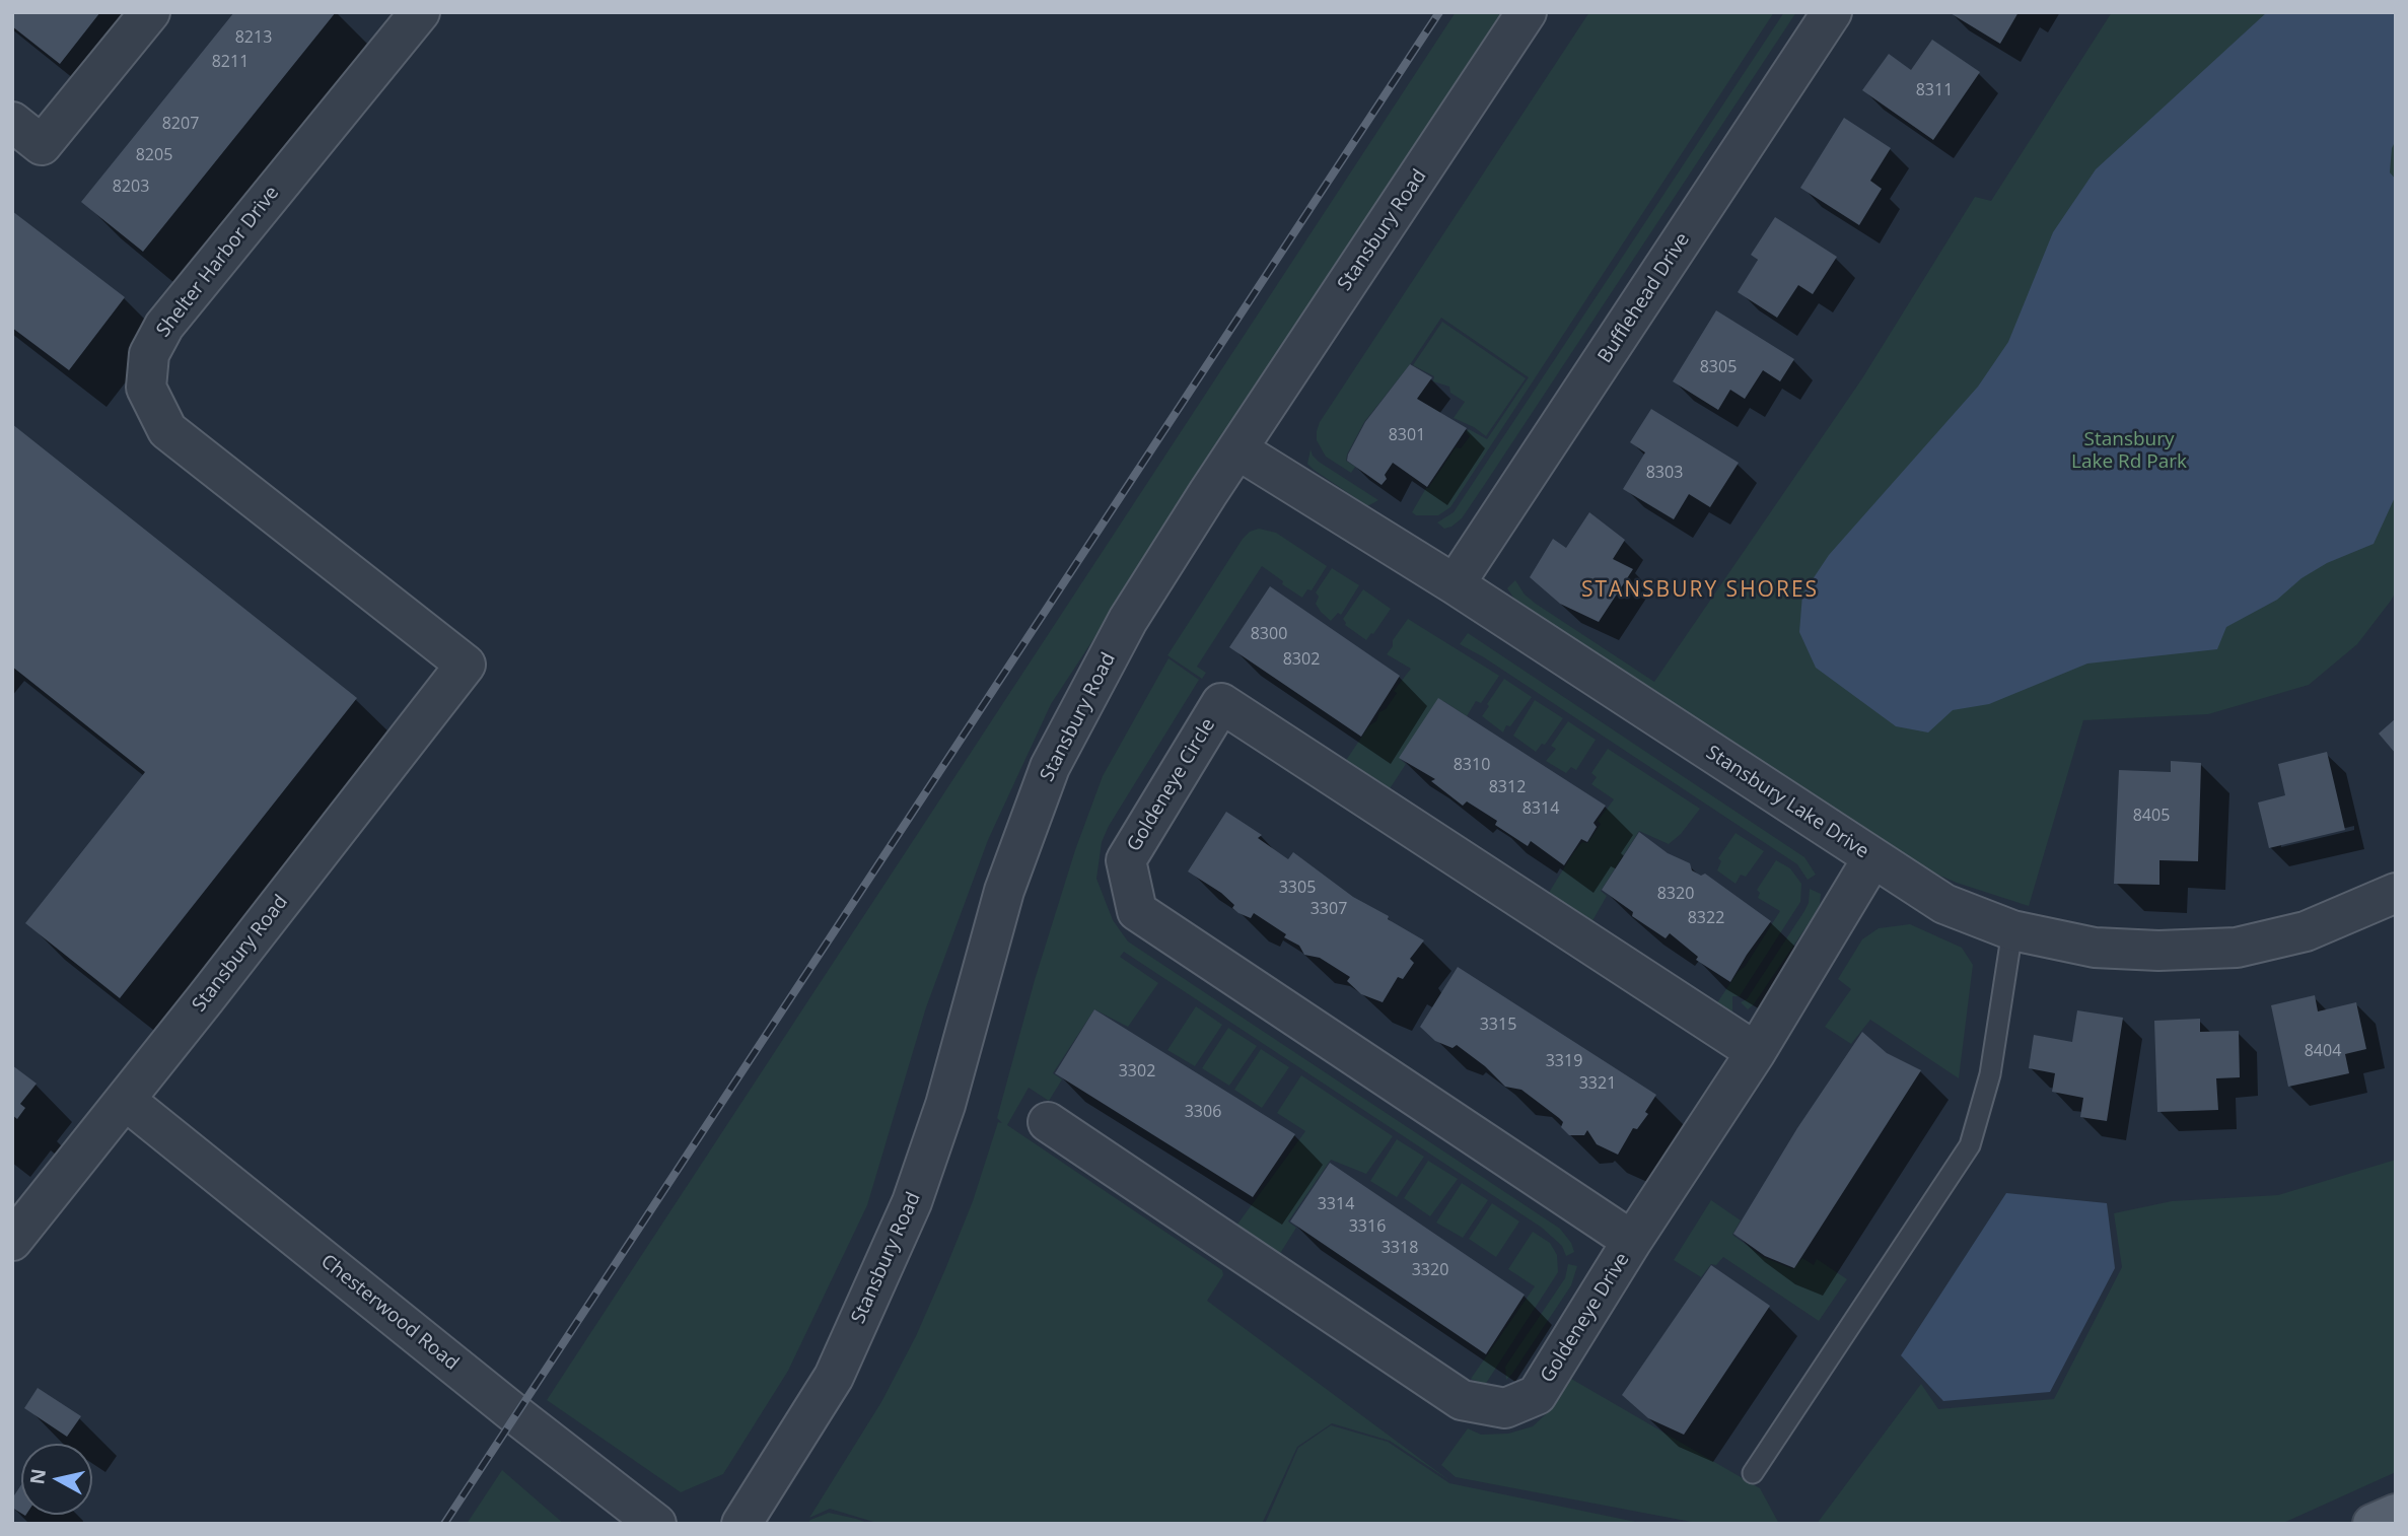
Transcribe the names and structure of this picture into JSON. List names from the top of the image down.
{
  "streets": {
    "street": [
      "Stansbury Road",
      "Shelter Harbor Drive",
      "Bufflehead Drive",
      "Goldeneye Circle",
      "Stansbury Lake Drive",
      "Chesterwood Road",
      "Goldeneye Drive"
    ]
  },
  "crossings": [
    ["Stansbury Road", "Shelter Harbor Drive"],
    ["Stansbury Road", "Stansbury Lake Drive"],
    ["Stansbury Road", "Chesterwood Road"],
    ["Bufflehead Drive", "Stansbury Lake Drive"],
    ["Goldeneye Circle", "Goldeneye Drive"],
    ["Stansbury Lake Drive", "Goldeneye Drive"]
  ],
  "districts": ["STANSBURY SHORES"],
  "parks": ["Stansbury Lake Rd Park"],
  "house_numbers": [
    "8213",
    "8211",
    "8311",
    "8207",
    "8205",
    "8203",
    "8305",
    "8301",
    "8303",
    "8300",
    "8302",
    "8310",
    "8312",
    "8314",
    "8405",
    "3305",
    "8320",
    "3307",
    "8322",
    "3315",
    "8404",
    "3319",
    "3302",
    "3321",
    "3306",
    "3314",
    "3316",
    "3318",
    "3320"
  ],
  "north": "left"
}
